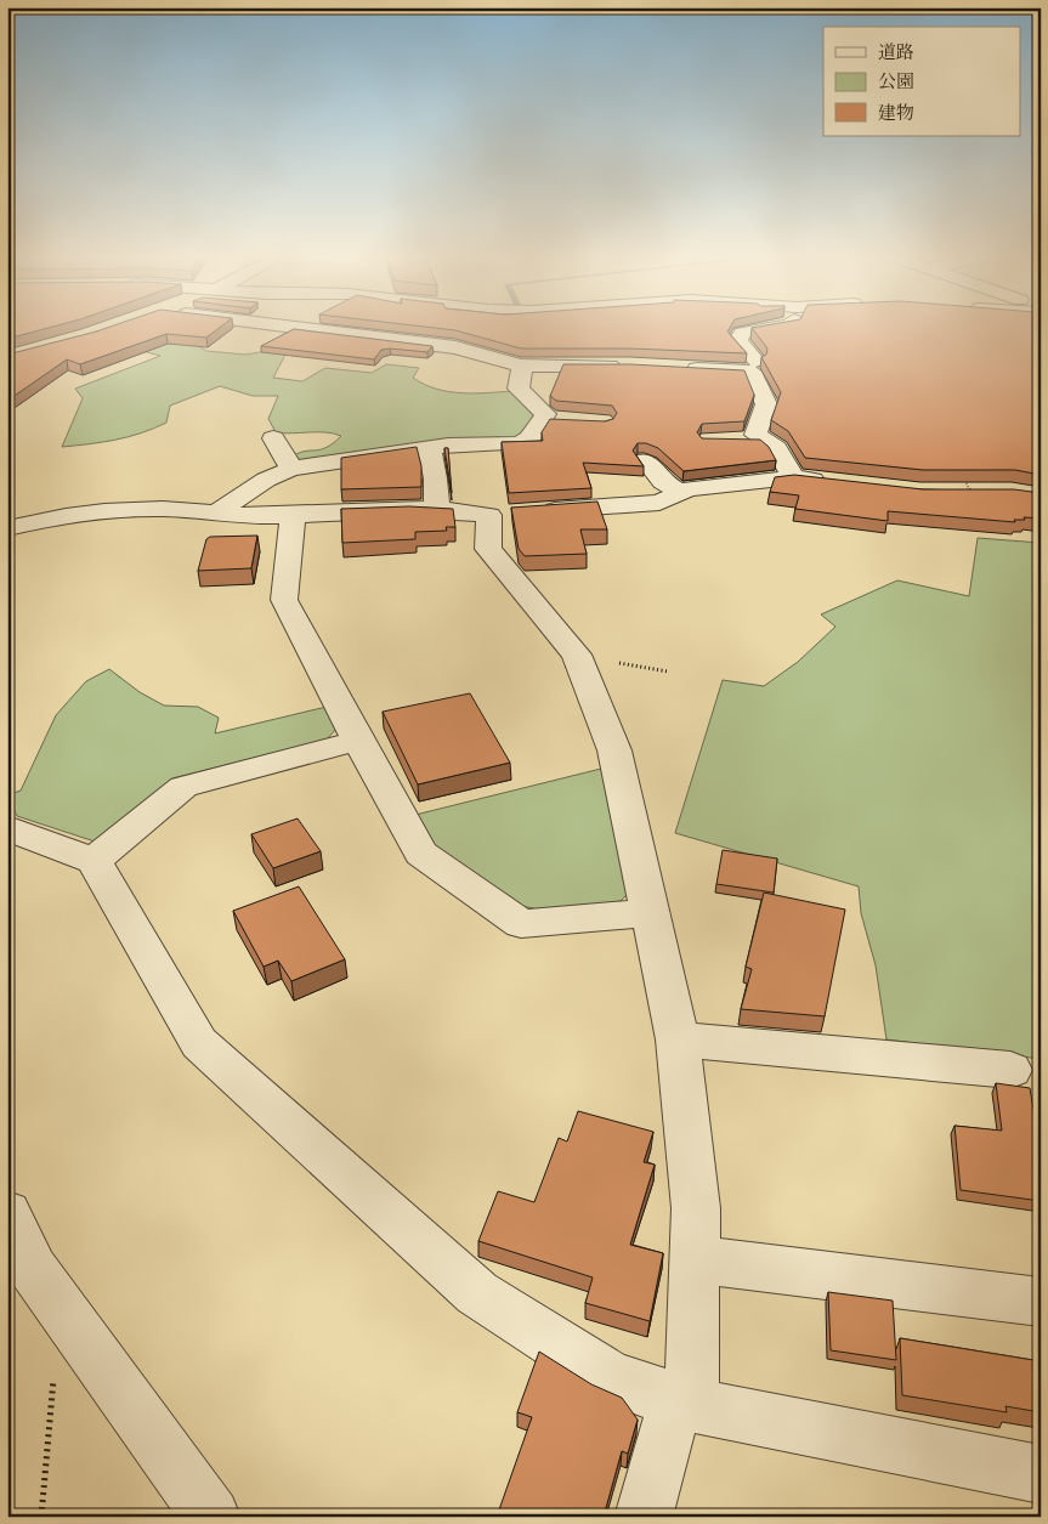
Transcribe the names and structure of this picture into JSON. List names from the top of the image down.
{
  "legend": ["道路", "公園", "建物"]
}
